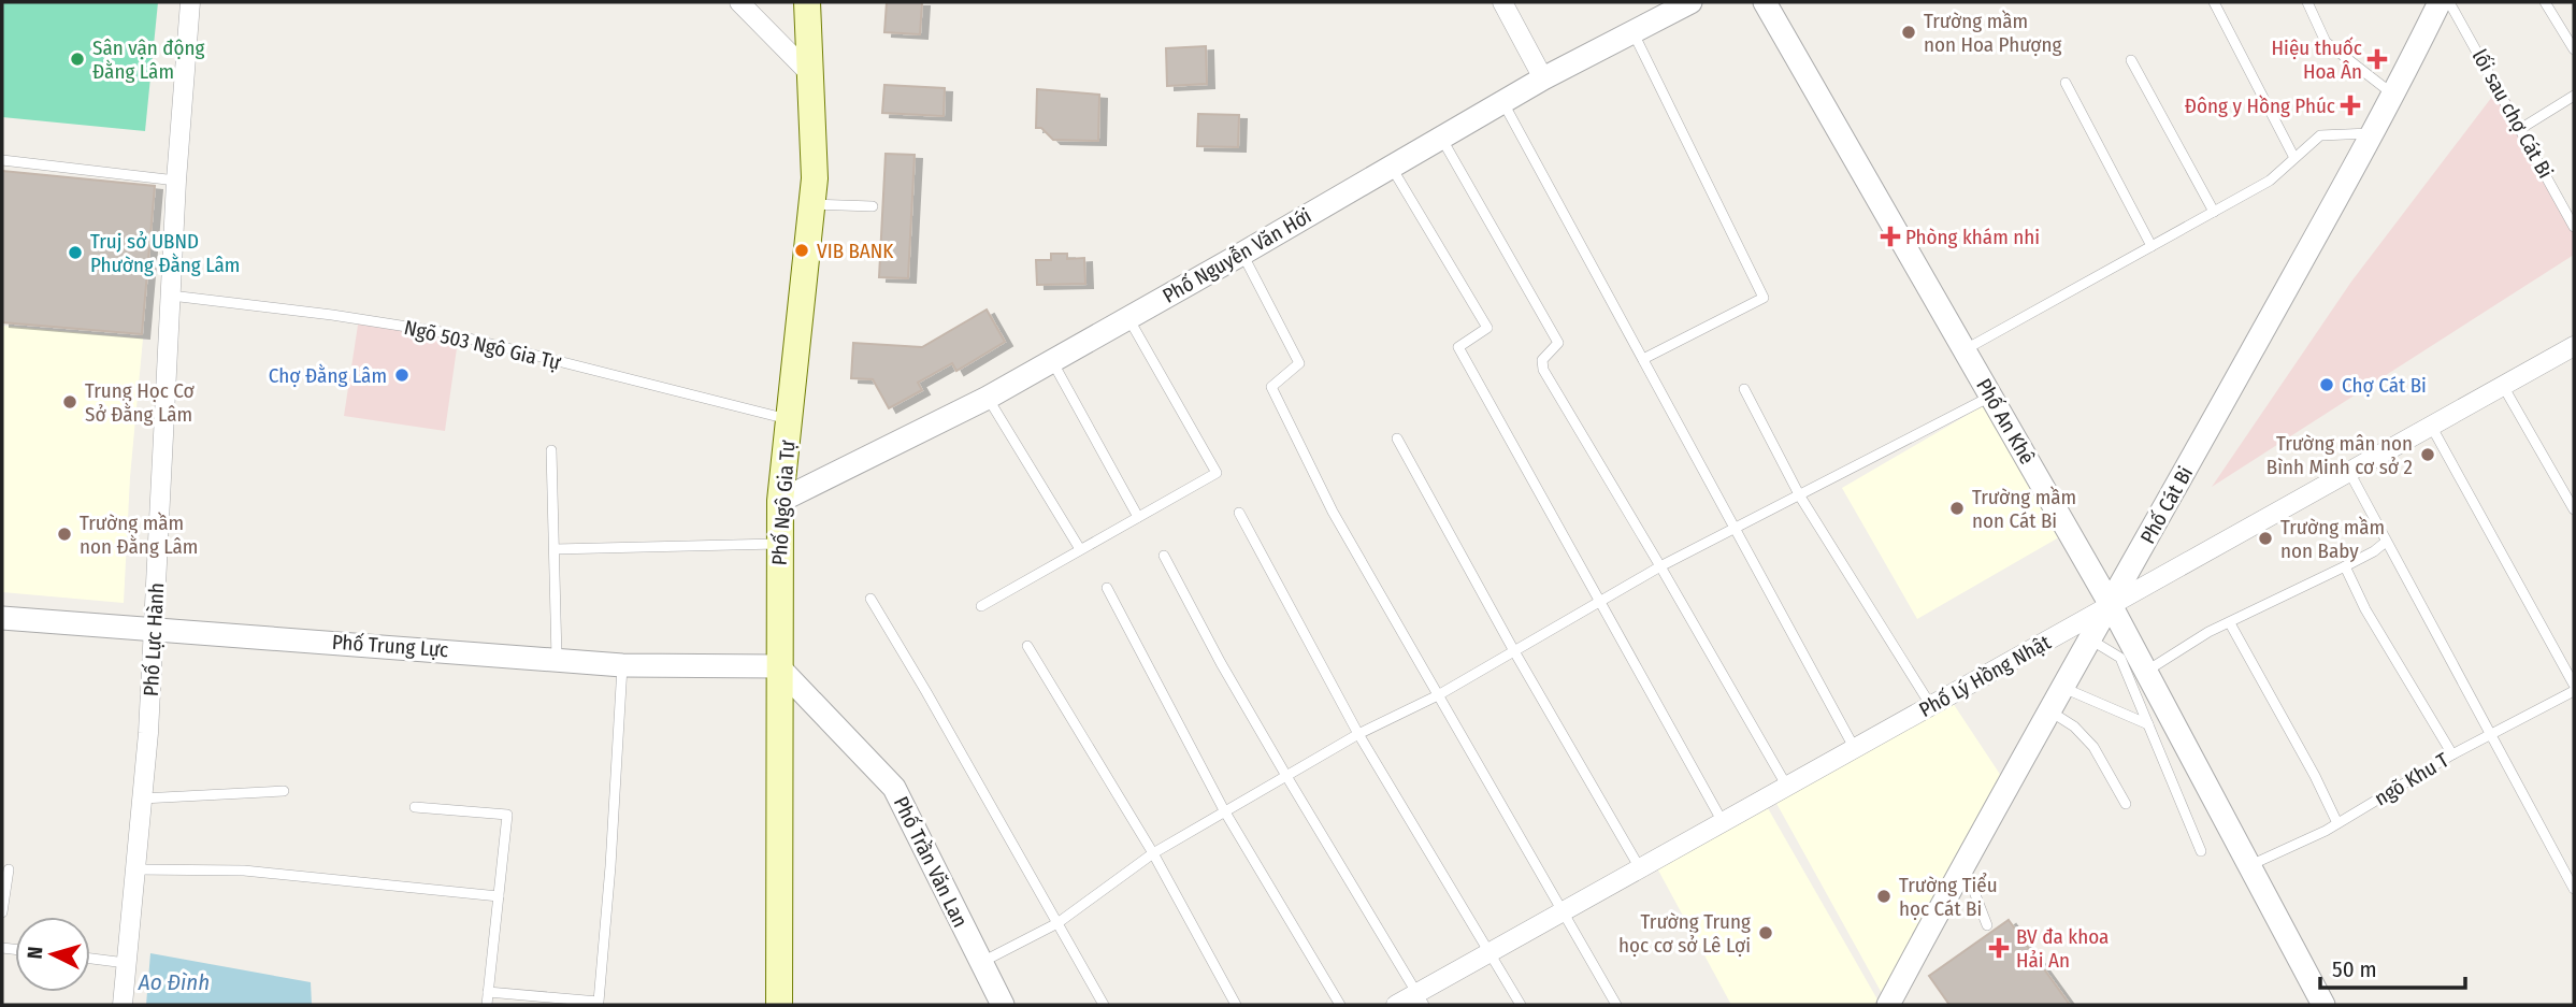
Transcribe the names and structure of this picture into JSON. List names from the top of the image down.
{
  "streets": {
    "main road": ["Phố Ngô Gia Tự"],
    "street": [
      "Phố Nguyễn Văn Hới",
      "Phố An Khê",
      "Phố Cát Bi",
      "Phố Lực Hành",
      "Phố Trung Lực",
      "Phố Lý Hồng Nhật",
      "Phố Trần Văn Lan"
    ],
    "lane": ["lối sau chợ Cát Bi", "Ngõ 503 Ngô Gia Tự", "ngõ Khu T"]
  },
  "crossings": [
    ["Phố Nguyễn Văn Hới", "Phố Ngô Gia Tự"],
    ["Ngõ 503 Ngô Gia Tự", "Phố Ngô Gia Tự"],
    ["Ngõ 503 Ngô Gia Tự", "Phố Lực Hành"],
    ["Phố An Khê", "Phố Cát Bi"],
    ["Phố An Khê", "Phố Lý Hồng Nhật"],
    ["Phố An Khê", "ngõ Khu T"],
    ["Phố Ngô Gia Tự", "Phố Trung Lực"],
    ["Phố Ngô Gia Tự", "Phố Trần Văn Lan"],
    ["Phố Cát Bi", "Phố Lý Hồng Nhật"],
    ["Phố Lực Hành", "Phố Trung Lực"],
    ["Phố Trung Lực", "Phố Trần Văn Lan"]
  ],
  "water": ["Ao Đình"],
  "places": {
    "other": [
      "Trường mầm non Hoa Phượng",
      "Sân vận động Đằng Lâm",
      "VIB BANK",
      "Truj sở UBND Phường Đằng Lâm",
      "Chợ Đằng Lâm",
      "Chợ Cát Bi",
      "Trung Học Cơ Sở Đằng Lâm",
      "Trường mân non Bình Minh cơ sở 2",
      "Trường mầm non Cát Bi",
      "Trường mầm non Đằng Lâm",
      "Trường mầm non Baby",
      "Trường Tiểu học Cát Bi",
      "Trường Trung học cơ sở Lê Lợi"
    ],
    "health": [
      "Hiệu thuốc Hoa Ân",
      "Đông y Hồng Phúc",
      "Phòng khám nhi",
      "BV đa khoa Hải An"
    ]
  },
  "scale_bar": "50 m",
  "north": "left"
}
